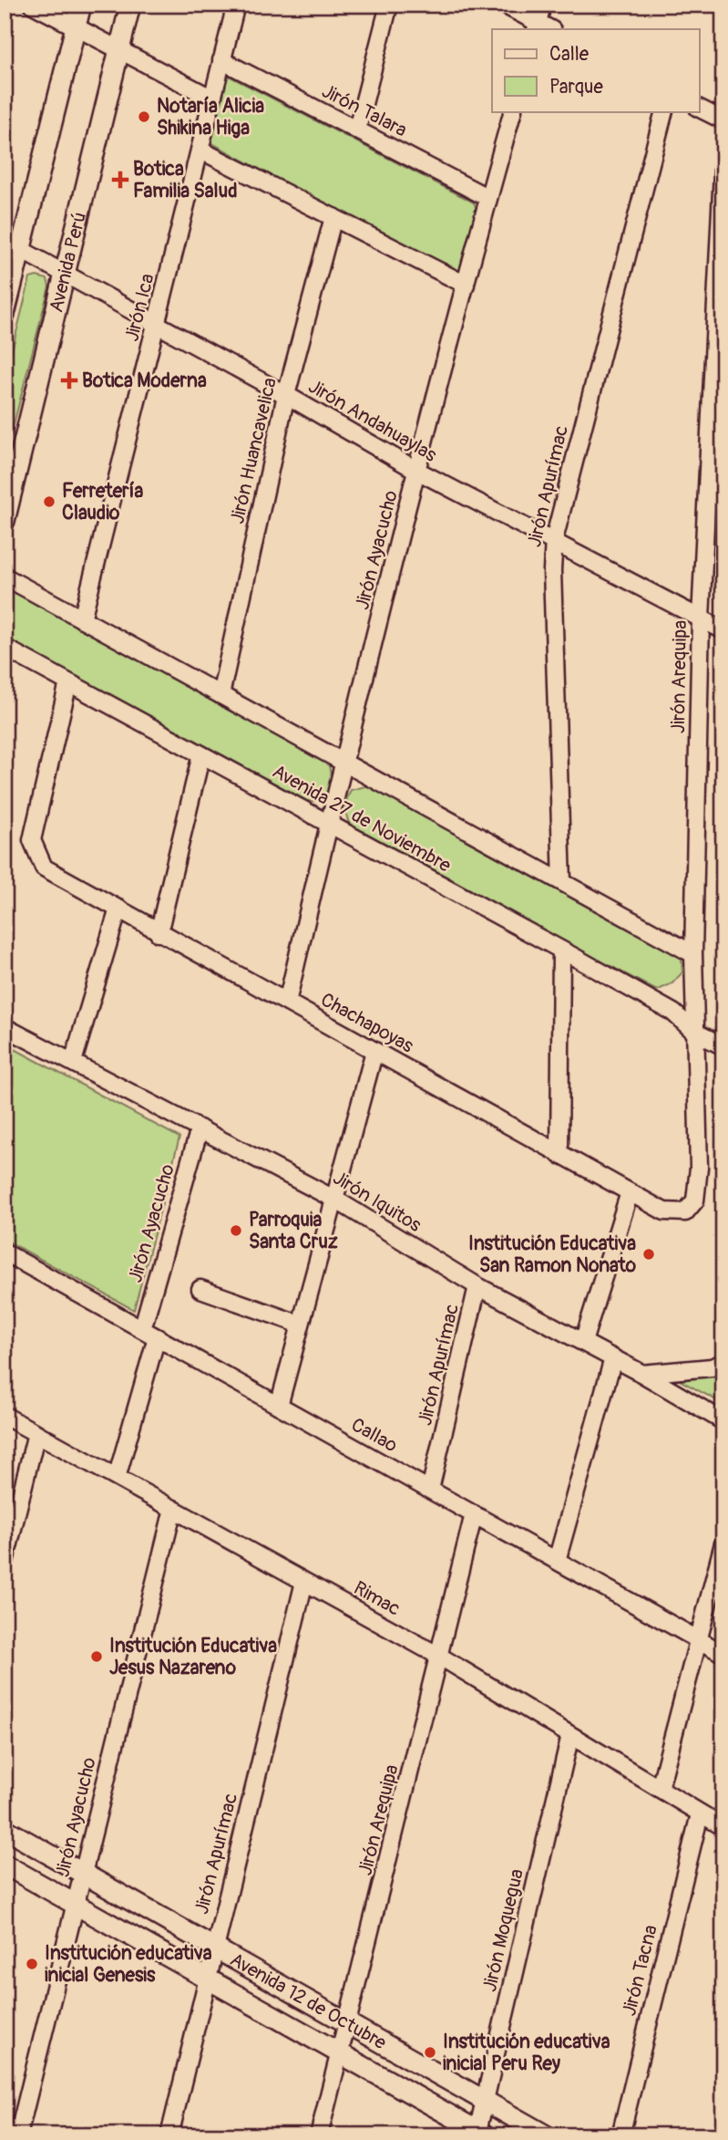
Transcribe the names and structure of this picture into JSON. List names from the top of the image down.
{
  "streets": {
    "main road": ["Avenida Perú", "Avenida 12 de Octubre"],
    "street": [
      "Jirón Talara",
      "Jirón Ica",
      "Jirón Andahuaylas",
      "Jirón Huancavelica",
      "Jirón Apurímac",
      "Jirón Ayacucho",
      "Jirón Arequipa",
      "Avenida 27 de Noviembre",
      "Chachapoyas",
      "Jirón Iquitos",
      "Callao",
      "Rimac",
      "Jirón Moquegua",
      "Jirón Tacna"
    ]
  },
  "crossings": [
    ["Jirón Talara", "Jirón Ica"],
    ["Jirón Talara", "Jirón Ayacucho"],
    ["Avenida Perú", "Jirón Andahuaylas"],
    ["Jirón Ica", "Jirón Andahuaylas"],
    ["Jirón Ica", "Avenida 27 de Noviembre"],
    ["Jirón Andahuaylas", "Jirón Huancavelica"],
    ["Jirón Andahuaylas", "Jirón Apurímac"],
    ["Jirón Andahuaylas", "Jirón Ayacucho"],
    ["Jirón Andahuaylas", "Jirón Arequipa"],
    ["Jirón Huancavelica", "Avenida 27 de Noviembre"],
    ["Jirón Apurímac", "Avenida 27 de Noviembre"],
    ["Jirón Apurímac", "Jirón Iquitos"],
    ["Jirón Apurímac", "Callao"],
    ["Jirón Apurímac", "Rimac"],
    ["Jirón Apurímac", "Avenida 12 de Octubre"],
    ["Jirón Ayacucho", "Avenida 27 de Noviembre"],
    ["Jirón Ayacucho", "Chachapoyas"],
    ["Jirón Ayacucho", "Jirón Iquitos"],
    ["Jirón Ayacucho", "Callao"],
    ["Jirón Ayacucho", "Rimac"],
    ["Jirón Ayacucho", "Avenida 12 de Octubre"],
    ["Jirón Arequipa", "Avenida 27 de Noviembre"],
    ["Jirón Arequipa", "Chachapoyas"],
    ["Jirón Arequipa", "Callao"],
    ["Jirón Arequipa", "Rimac"],
    ["Jirón Arequipa", "Avenida 12 de Octubre"],
    ["Avenida 27 de Noviembre", "Chachapoyas"],
    ["Rimac", "Jirón Moquegua"],
    ["Rimac", "Jirón Tacna"],
    ["Jirón Moquegua", "Avenida 12 de Octubre"]
  ],
  "places": {
    "other": [
      "Notaría Alicia Shikina Higa",
      "Ferretería Claudio",
      "Parroquia Santa Cruz",
      "Institución Educativa San Ramon Nonato",
      "Institución Educativa Jesus Nazareno",
      "Institución educativa inicial Genesis",
      "Institución educativa inicial Peru Rey"
    ],
    "health": ["Botica Familia Salud", "Botica Moderna"]
  },
  "legend": ["Calle", "Parque"]
}
